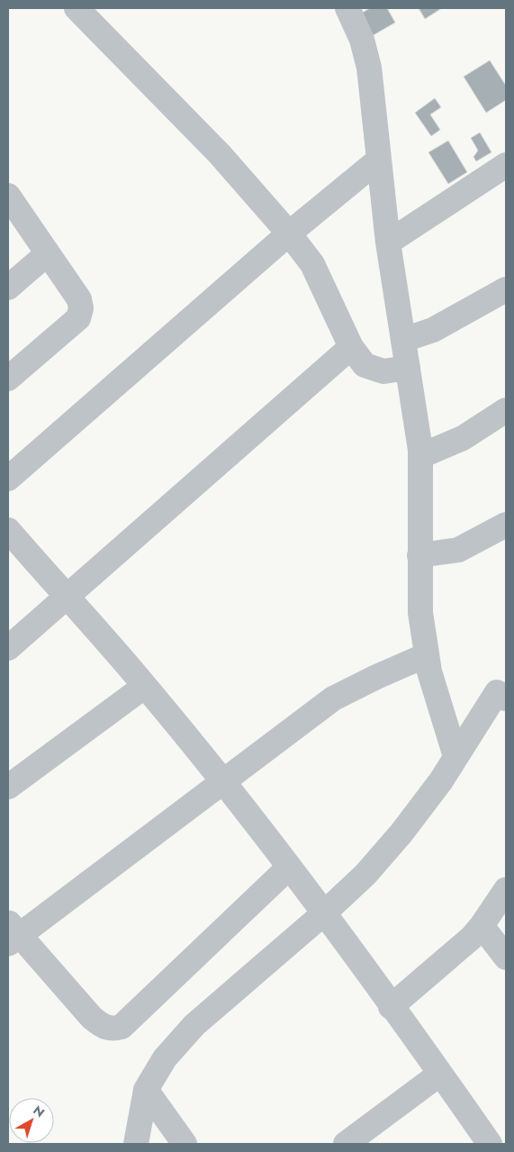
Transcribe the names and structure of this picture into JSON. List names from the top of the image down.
{
  "north": "top right"
}
